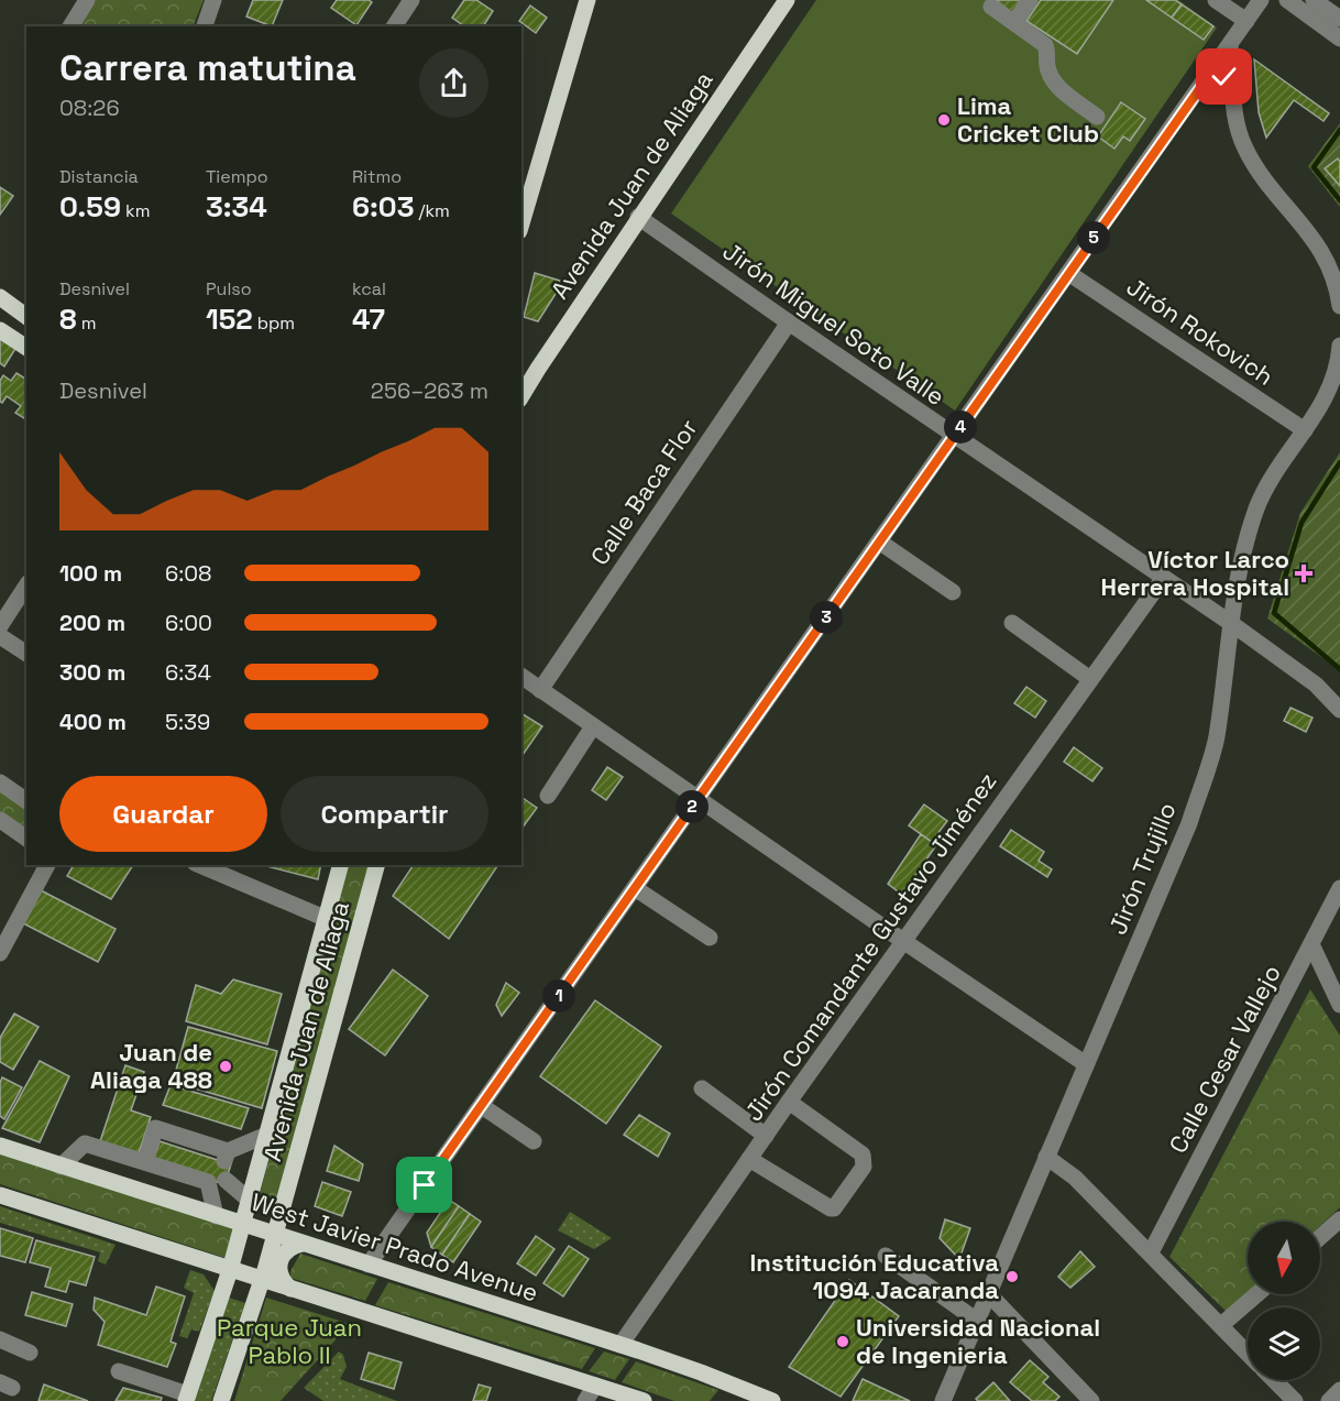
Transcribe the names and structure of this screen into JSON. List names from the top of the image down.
{
  "streets": {
    "main road": ["Avenida Juan de Aliaga", "West Javier Prado Avenue"],
    "street": [
      "Jirón Miguel Soto Valle",
      "Jirón Rokovich",
      "Calle Baca Flor",
      "Jirón Trujillo",
      "Jirón Comandante Gustavo Jiménez",
      "Calle Cesar Vallejo"
    ]
  },
  "crossings": [
    ["Avenida Juan de Aliaga", "Jirón Miguel Soto Valle"],
    ["Avenida Juan de Aliaga", "West Javier Prado Avenue"],
    ["Jirón Miguel Soto Valle", "Calle Baca Flor"],
    ["Jirón Miguel Soto Valle", "Jirón Trujillo"],
    ["Jirón Miguel Soto Valle", "Jirón Comandante Gustavo Jiménez"],
    ["Jirón Rokovich", "Jirón Trujillo"],
    ["Jirón Comandante Gustavo Jiménez", "West Javier Prado Avenue"]
  ],
  "parks": ["Parque Juan Pablo II"],
  "places": {
    "other": [
      "Lima Cricket Club",
      "Juan de Aliaga 488",
      "Institución Educativa 1094 Jacaranda",
      "Universidad Nacional de Ingenieria"
    ],
    "health": ["Víctor Larco Herrera Hospital"]
  },
  "north": "bottom",
  "page": {
    "heading": ["Carrera matutina", "08:26"],
    "stats": [
      ["Distancia", "0.59 km"],
      ["Tiempo", "3:34"],
      ["Ritmo", "6:03 /km"],
      ["Desnivel", "8 m"],
      ["Pulso", "152 bpm"],
      ["kcal", "47"]
    ],
    "pins": [
      "5",
      "4",
      "3",
      "2",
      "1"
    ],
    "chart": ["Desnivel", "256–263 m"],
    "list": [
      {
        "name": "100 m",
        "note": "6:08"
      },
      {
        "name": "200 m",
        "note": "6:00"
      },
      {
        "name": "300 m",
        "note": "6:34"
      },
      {
        "name": "400 m",
        "note": "5:39"
      }
    ],
    "buttons": ["Guardar", "Compartir"]
  }
}
